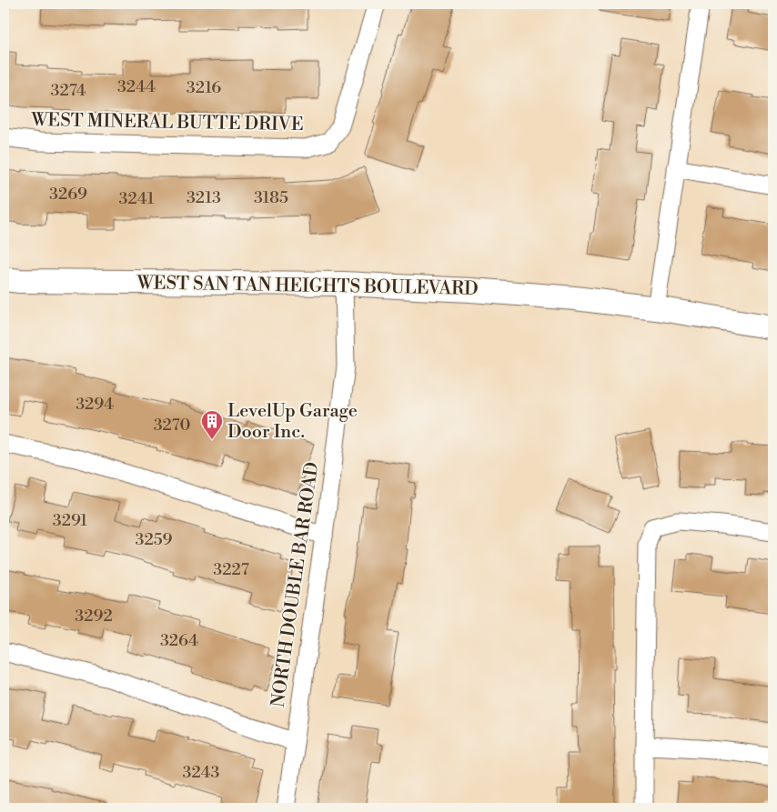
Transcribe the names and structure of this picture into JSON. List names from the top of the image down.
{
  "streets": {
    "street": ["WEST MINERAL BUTTE DRIVE", "WEST SAN TAN HEIGHTS BOULEVARD", "NORTH DOUBLE BAR ROAD"]
  },
  "crossings": [
    ["WEST SAN TAN HEIGHTS BOULEVARD", "NORTH DOUBLE BAR ROAD"]
  ],
  "places": {
    "building": ["LevelUp Garage Door Inc."]
  },
  "house_numbers": [
    "3244",
    "3216",
    "3274",
    "3269",
    "3213",
    "3185",
    "3241",
    "3294",
    "3270",
    "3291",
    "3259",
    "3227",
    "3292",
    "3264",
    "3243"
  ]
}
